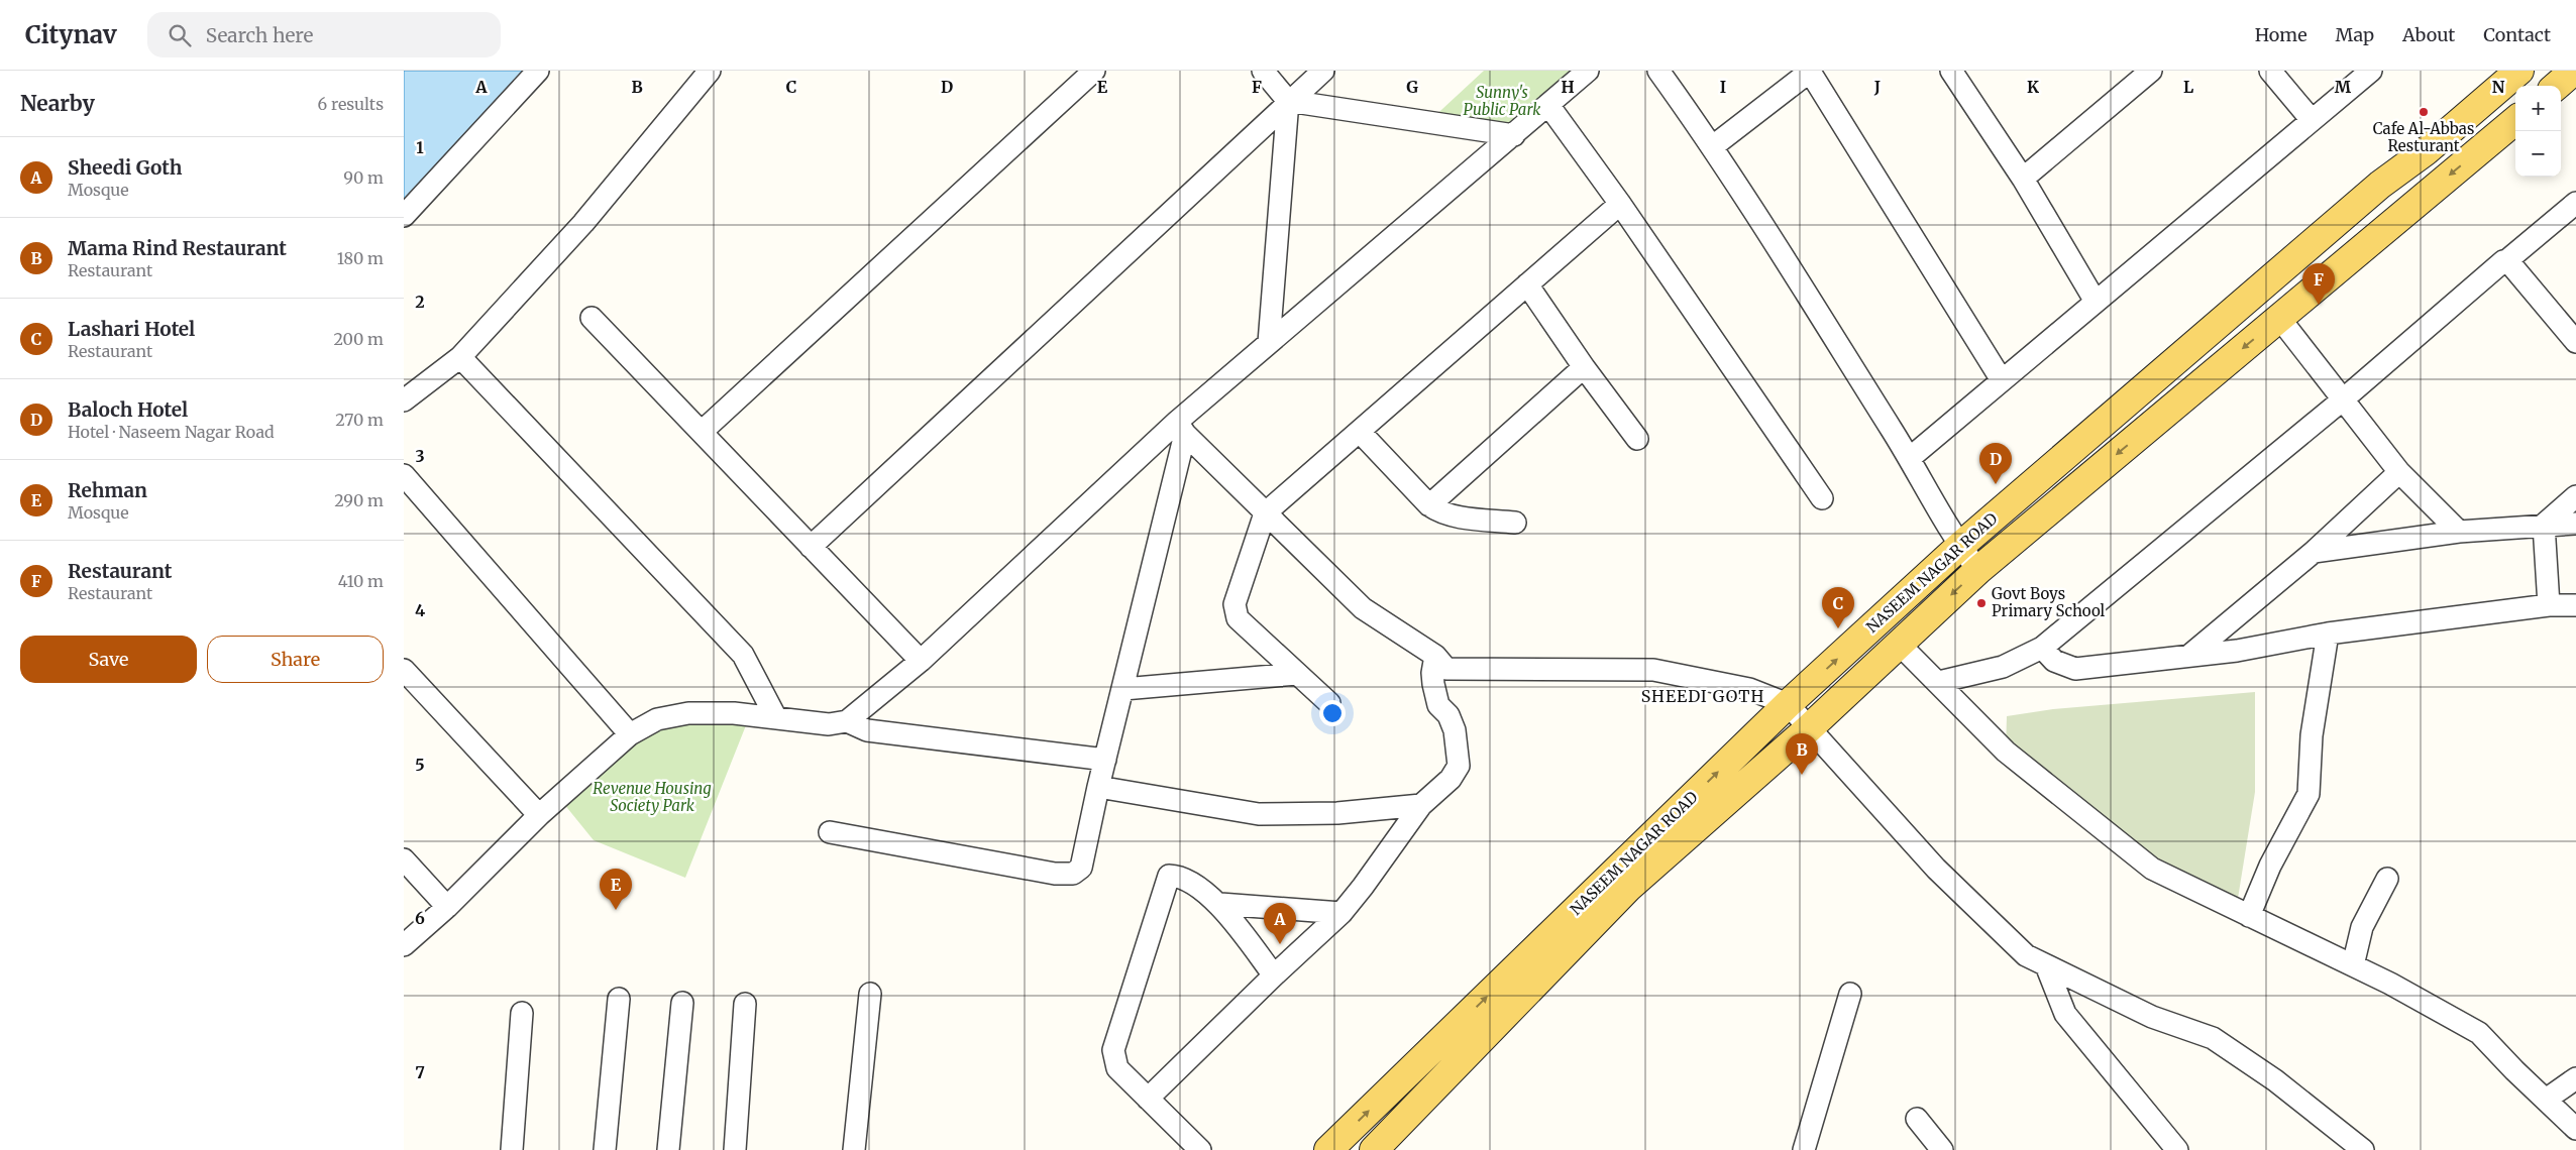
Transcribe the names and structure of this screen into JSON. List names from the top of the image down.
{
  "streets": {
    "main road": ["NASEEM NAGAR ROAD"]
  },
  "districts": ["SHEEDI GOTH"],
  "parks": ["Sunny's Public Park", "Revenue Housing Society Park"],
  "places": ["Cafe Al-Abbas Resturant", "Govt Boys Primary School"],
  "page": {
    "header": "Citynav",
    "search": "Search here",
    "nav": [
      "Home",
      "Map",
      "About",
      "Contact"
    ],
    "heading": ["Nearby", "6 results"],
    "map_buttons": ["+", "−"],
    "list": [
      {
        "mark": "A",
        "name": "Sheedi Goth",
        "note": "Mosque",
        "value": "90 m"
      },
      {
        "mark": "B",
        "name": "Mama Rind Restaurant",
        "note": "Restaurant",
        "value": "180 m"
      },
      {
        "mark": "C",
        "name": "Lashari Hotel",
        "note": "Restaurant",
        "value": "200 m"
      },
      {
        "mark": "D",
        "name": "Baloch Hotel",
        "note": "Hotel · Naseem Nagar Road",
        "value": "270 m"
      },
      {
        "mark": "E",
        "name": "Rehman",
        "note": "Mosque",
        "value": "290 m"
      },
      {
        "mark": "F",
        "name": "Restaurant",
        "note": "Restaurant",
        "value": "410 m"
      }
    ],
    "pins": [
      "F",
      "D",
      "C",
      "B",
      "E",
      "A"
    ],
    "buttons": ["Save", "Share"]
  },
  "grid": {
    "columns": [
      "A",
      "B",
      "C",
      "D",
      "E",
      "F",
      "G",
      "H",
      "I",
      "J",
      "K",
      "L",
      "M",
      "N"
    ],
    "rows": [
      "1",
      "2",
      "3",
      "4",
      "5",
      "6",
      "7"
    ]
  }
}
